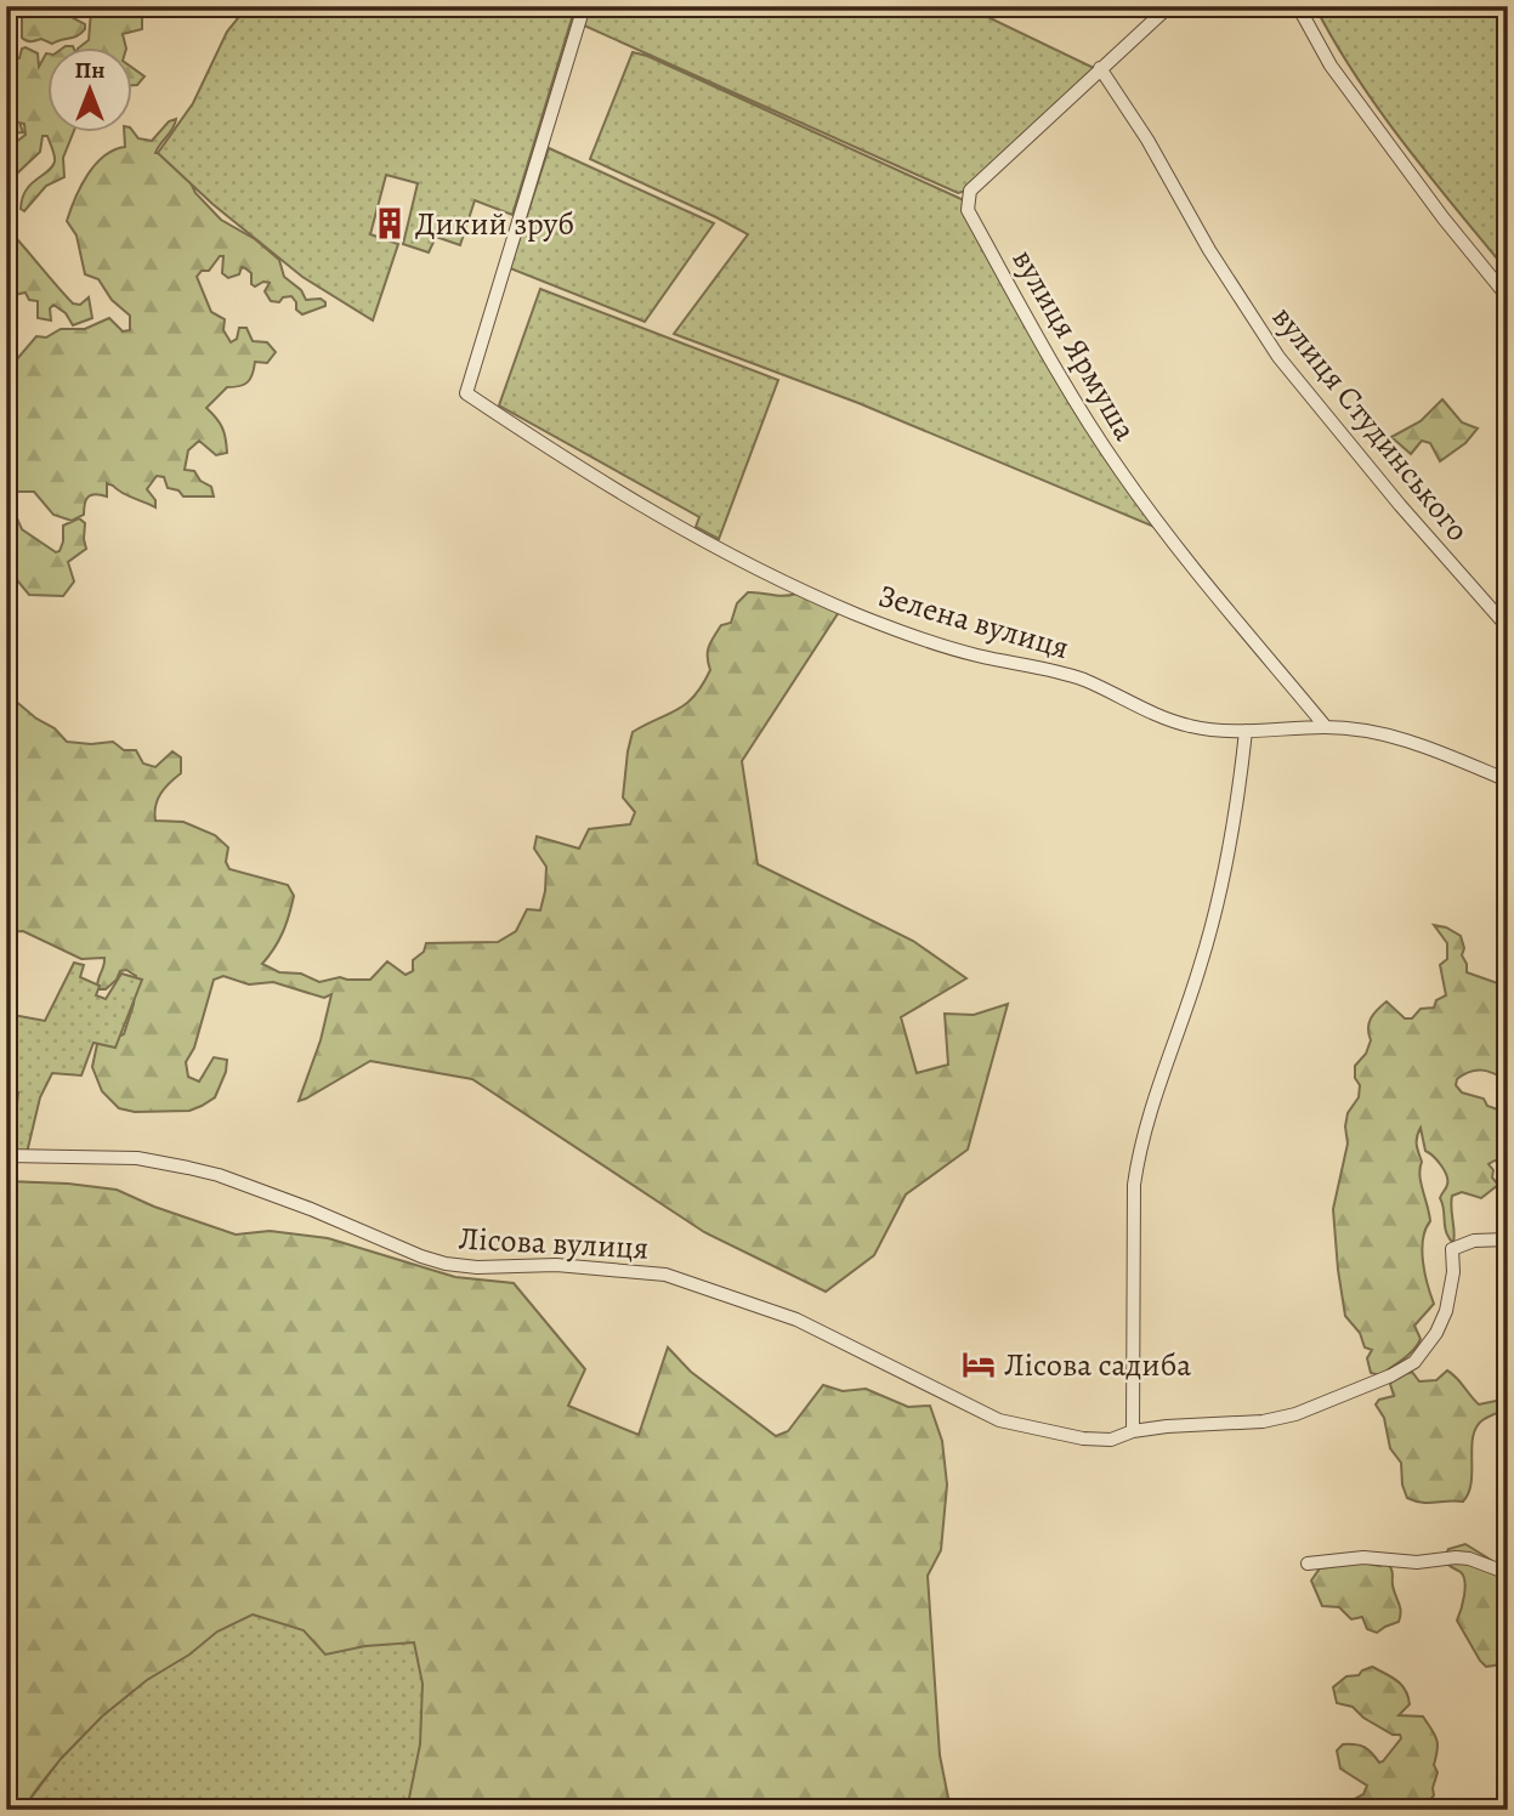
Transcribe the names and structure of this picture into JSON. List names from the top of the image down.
{
  "streets": {
    "street": [
      "вулиця Ярмуша",
      "вулиця Студинського",
      "Зелена вулиця",
      "Лісова вулиця"
    ]
  },
  "crossings": [
    ["вулиця Ярмуша", "вулиця Студинського"],
    ["вулиця Ярмуша", "Зелена вулиця"]
  ],
  "places": {
    "building": ["Дикий зруб"],
    "hotel": ["Лісова садиба"]
  },
  "north": "top"
}
